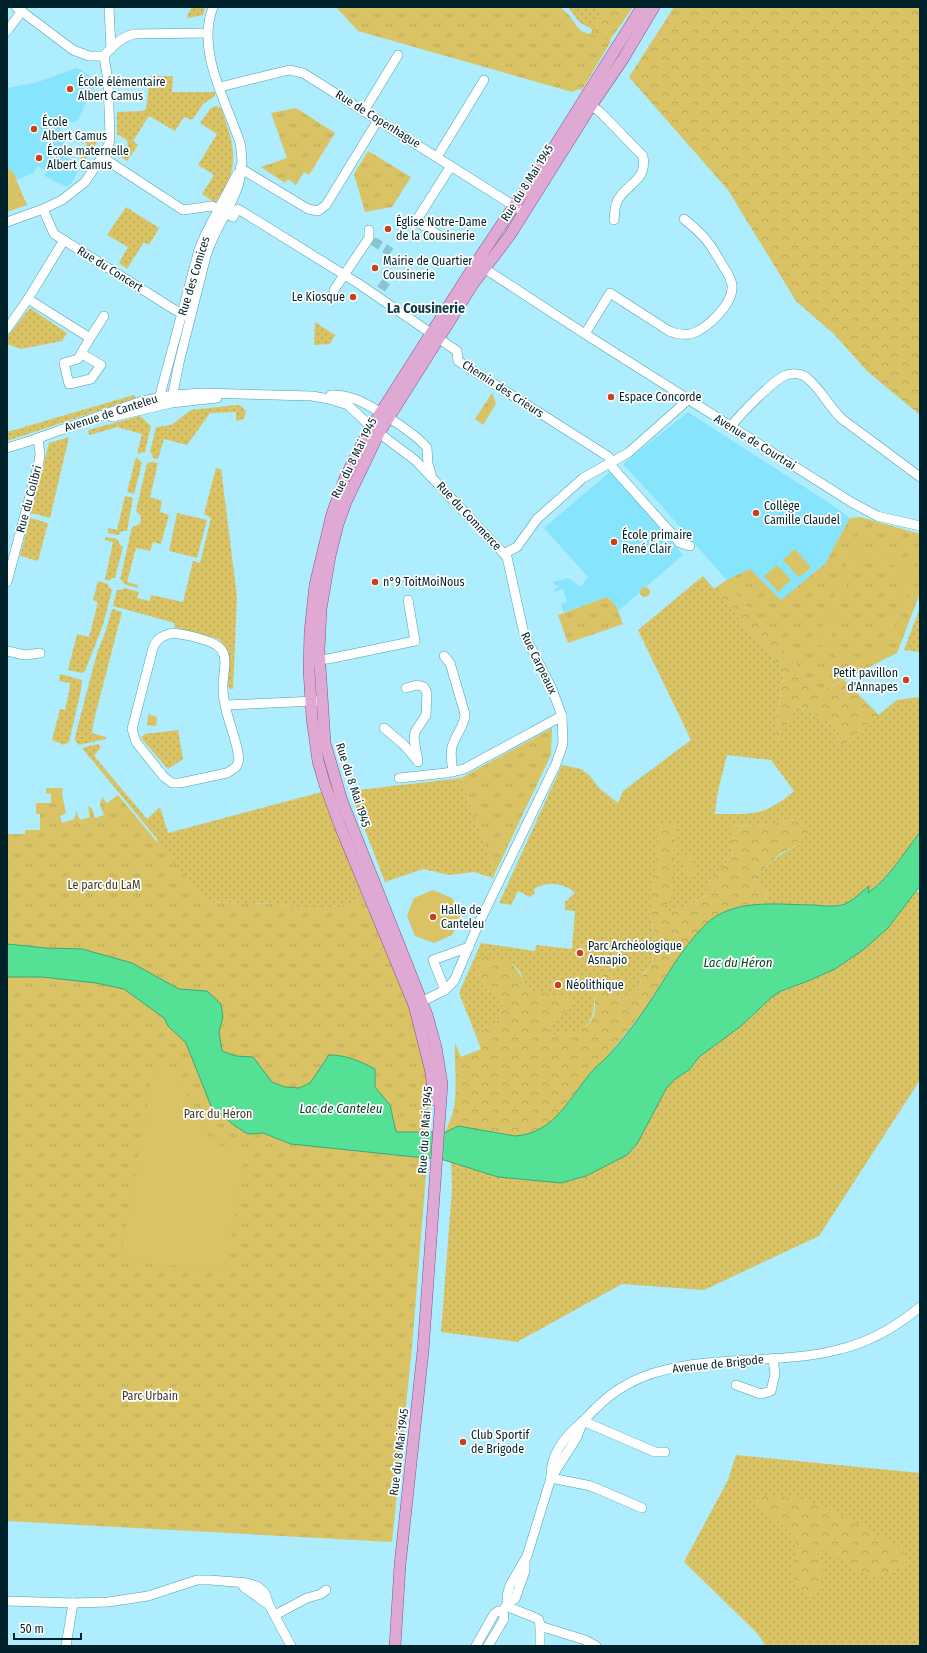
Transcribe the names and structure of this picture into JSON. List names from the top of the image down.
{
  "streets": {
    "main road": ["Rue du 8 Mai 1945"],
    "street": [
      "Rue de Copenhague",
      "Rue du Concert",
      "Rue des Comices",
      "Chemin des Crieurs",
      "Avenue de Canteleu",
      "Avenue de Courtrai",
      "Rue du Colibri",
      "Rue du Commerce",
      "Rue Carpeaux",
      "Avenue de Brigode"
    ]
  },
  "crossings": [
    ["Rue de Copenhague", "Rue du 8 Mai 1945"],
    ["Rue de Copenhague", "Rue des Comices"],
    ["Rue du 8 Mai 1945", "Chemin des Crieurs"],
    ["Rue du 8 Mai 1945", "Avenue de Canteleu"],
    ["Rue du 8 Mai 1945", "Avenue de Courtrai"],
    ["Rue du 8 Mai 1945", "Rue du Commerce"],
    ["Rue du 8 Mai 1945", "Rue Carpeaux"],
    ["Rue du Concert", "Rue des Comices"],
    ["Rue des Comices", "Chemin des Crieurs"],
    ["Rue des Comices", "Avenue de Canteleu"],
    ["Avenue de Canteleu", "Rue du Colibri"],
    ["Avenue de Canteleu", "Rue du Commerce"],
    ["Rue du Commerce", "Rue Carpeaux"]
  ],
  "districts": ["La Cousinerie"],
  "water": ["Lac du Héron", "Lac de Canteleu"],
  "parks": ["Le parc du LaM", "Parc du Héron", "Parc Urbain"],
  "places": [
    "École élémentaire Albert Camus",
    "École Albert Camus",
    "École maternelle Albert Camus",
    "Église Notre-Dame de la Cousinerie",
    "Mairie de Quartier Cousinerie",
    "Le Kiosque",
    "Espace Concorde",
    "Collège Camille Claudel",
    "École primaire René Clair",
    "n°9 ToitMoiNous",
    "Petit pavillon d'Annapes",
    "Halle de Canteleu",
    "Parc Archéologique Asnapio",
    "Néolithique",
    "Club Sportif de Brigode"
  ],
  "scale_bar": "50 m"
}
